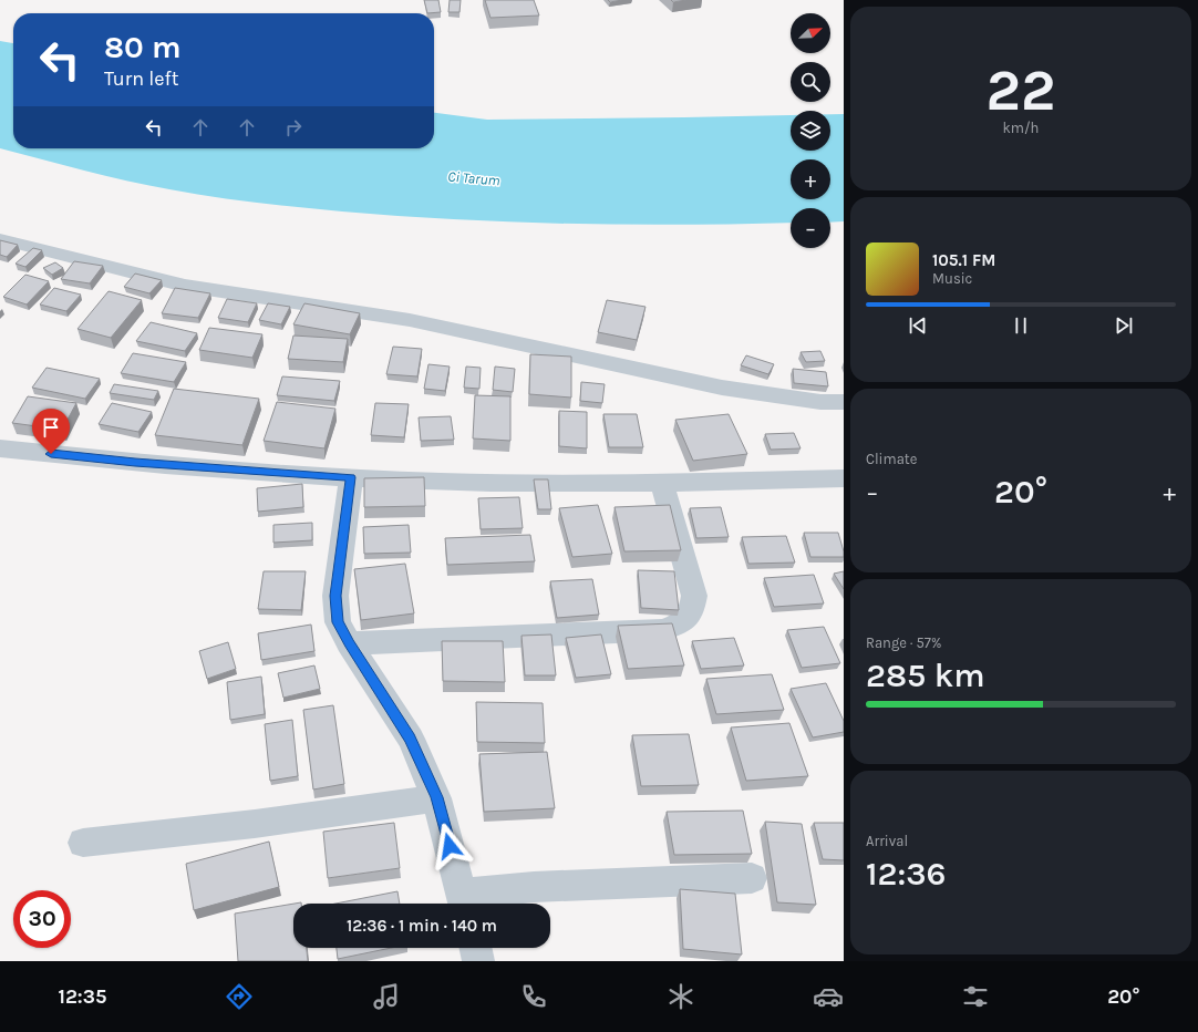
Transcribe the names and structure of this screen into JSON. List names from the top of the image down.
{
  "water": ["Ci Tarum"],
  "north": "top right",
  "page": {
    "tile": [
      ["22", "km/h"],
      "Climate",
      ["Range · 57%", "285 km"],
      ["Arrival", "12:36"]
    ],
    "map_buttons": ["+", "−"],
    "turn": ["80 m", "Turn left"],
    "song": ["105.1 FM", "Music"],
    "heat": ["−", "20°", "+"],
    "limit": "30",
    "trip": "12:36 · 1 min · 140 m",
    "tabs": ["12:35", "20°"]
  }
}
